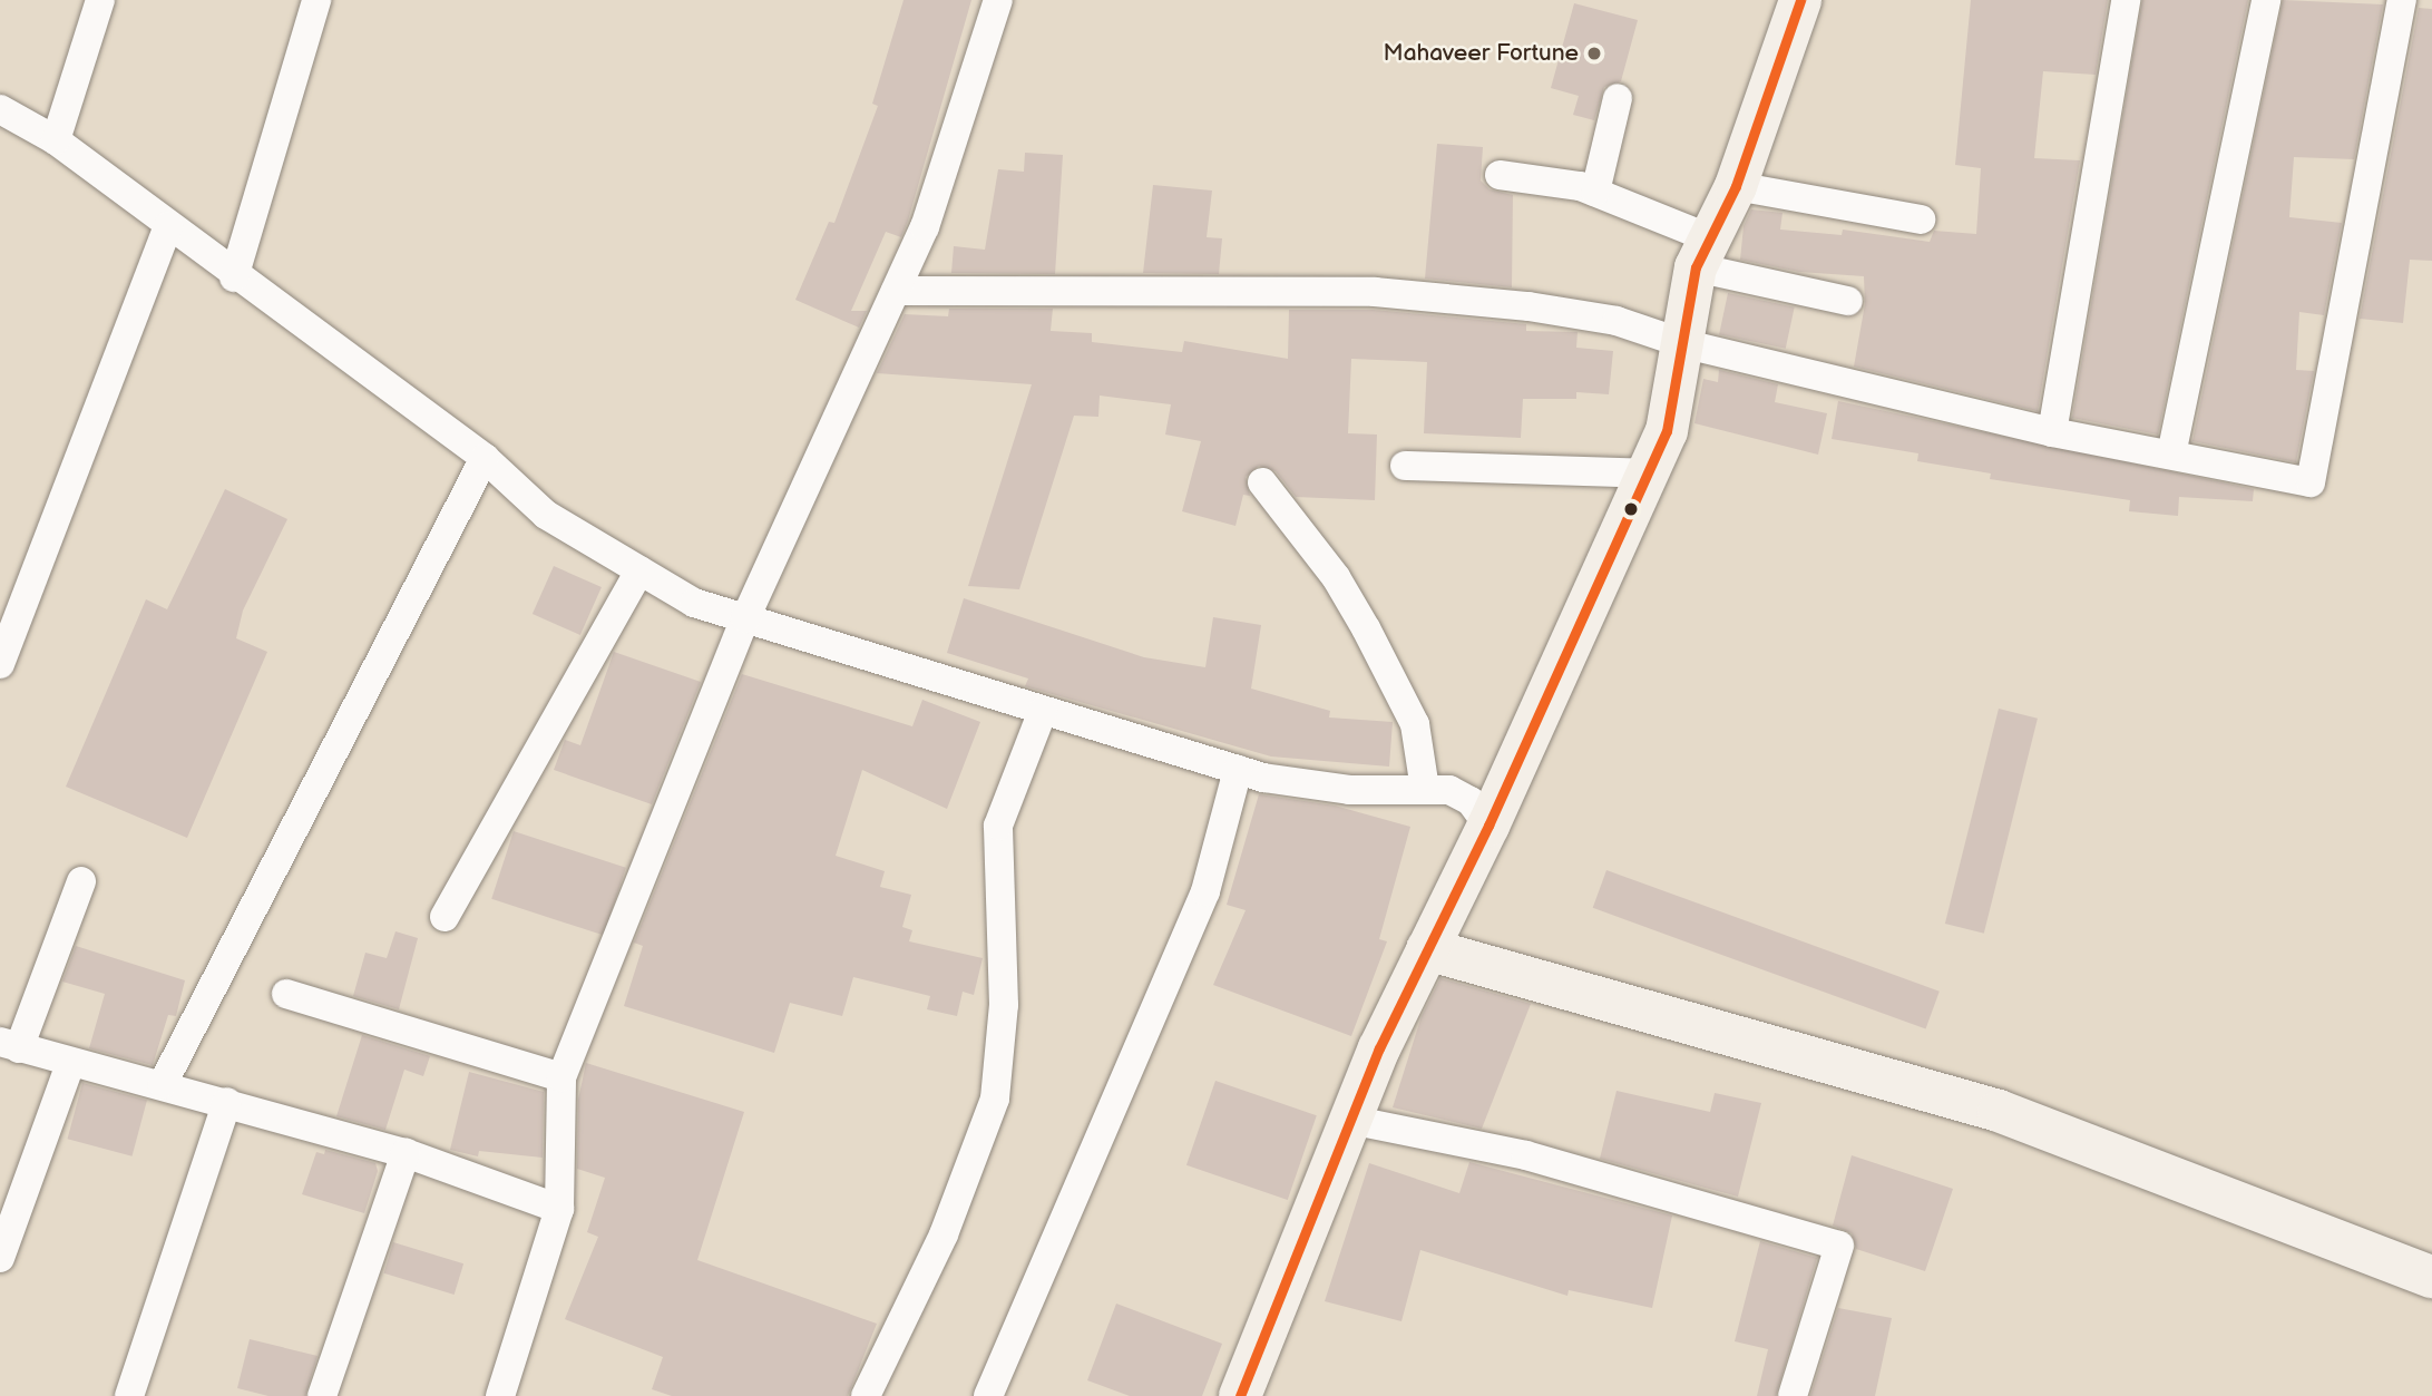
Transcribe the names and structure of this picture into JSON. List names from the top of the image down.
{
  "places": ["Mahaveer Fortune"]
}
